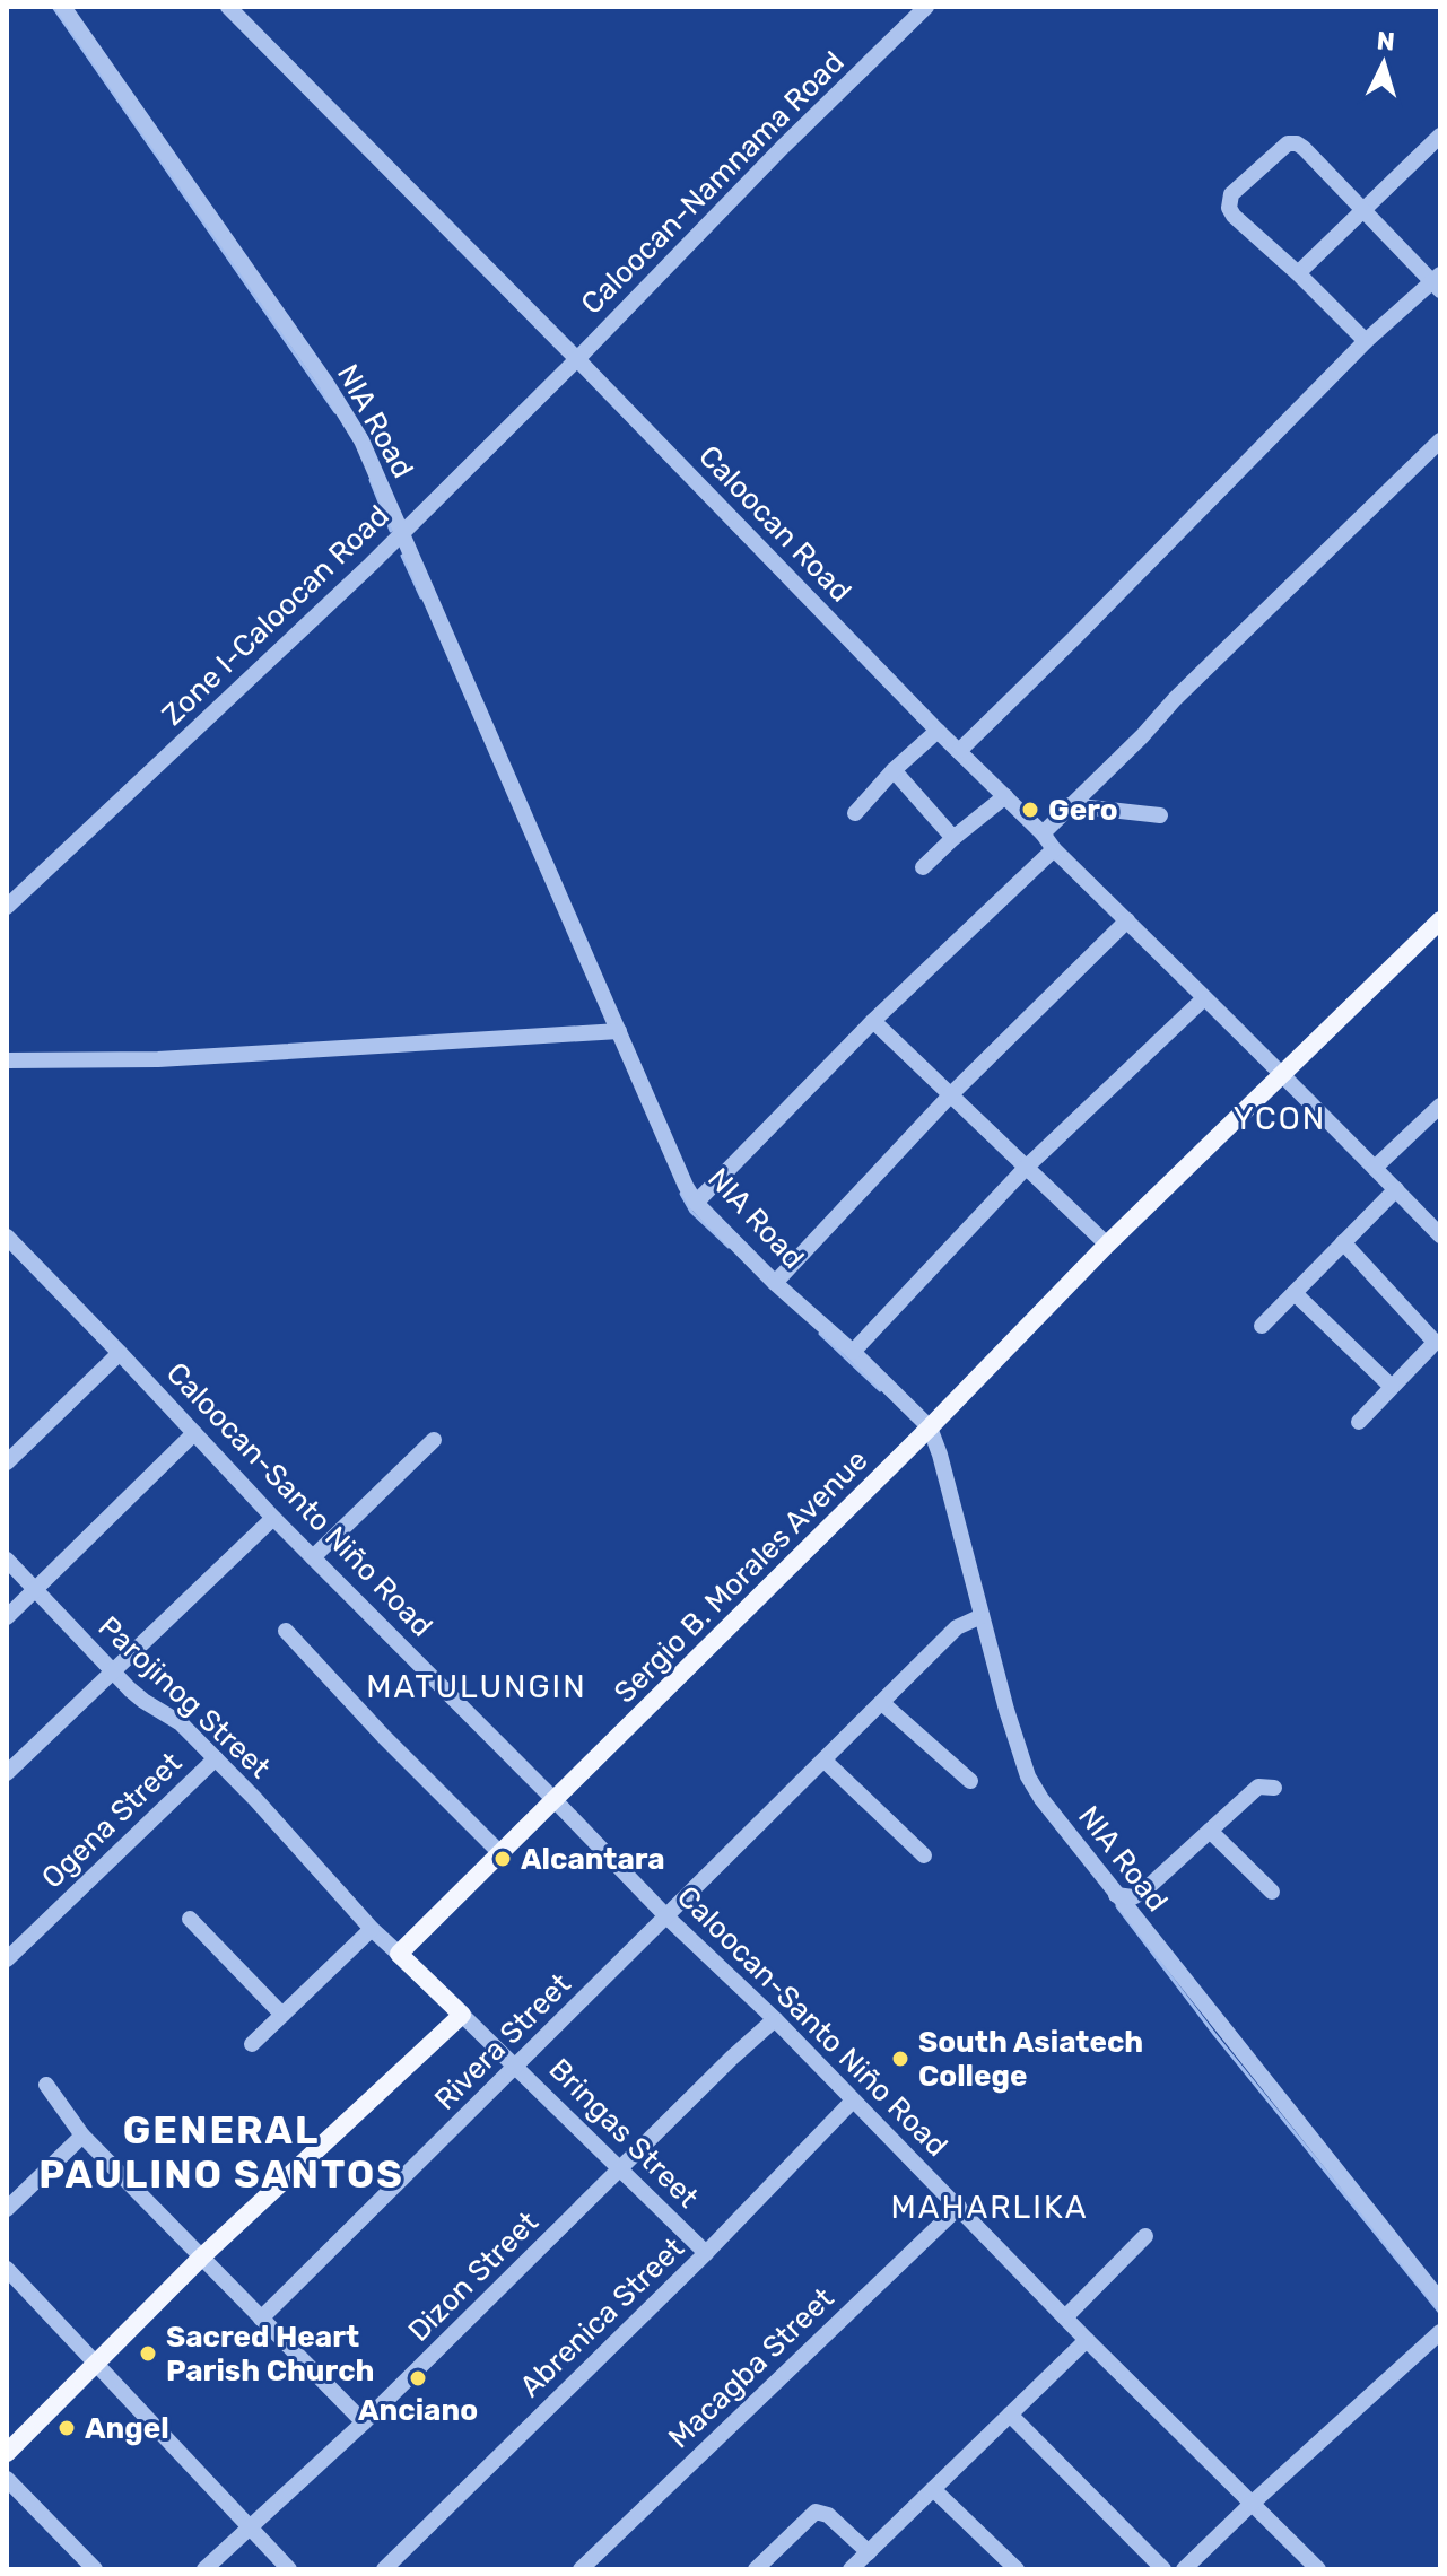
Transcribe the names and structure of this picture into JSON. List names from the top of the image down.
{
  "streets": {
    "main road": ["Sergio B. Morales Avenue"],
    "street": [
      "Caloocan-Namnama Road",
      "NIA Road",
      "Caloocan Road",
      "Zone I-Caloocan Road",
      "Caloocan-Santo Niño Road",
      "Parojinog Street",
      "Ogena Street",
      "Rivera Street",
      "Bringas Street",
      "Dizon Street",
      "Abrenica Street",
      "Macagba Street"
    ]
  },
  "crossings": [
    ["Caloocan-Namnama Road", "Caloocan Road"],
    ["Caloocan-Namnama Road", "Zone I-Caloocan Road"],
    ["NIA Road", "Zone I-Caloocan Road"],
    ["NIA Road", "Sergio B. Morales Avenue"],
    ["NIA Road", "Rivera Street"],
    ["Caloocan Road", "Zone I-Caloocan Road"],
    ["Caloocan Road", "Sergio B. Morales Avenue"],
    ["Caloocan-Santo Niño Road", "Sergio B. Morales Avenue"],
    ["Caloocan-Santo Niño Road", "Rivera Street"],
    ["Caloocan-Santo Niño Road", "Dizon Street"],
    ["Caloocan-Santo Niño Road", "Abrenica Street"],
    ["Caloocan-Santo Niño Road", "Macagba Street"],
    ["Sergio B. Morales Avenue", "Parojinog Street"],
    ["Parojinog Street", "Ogena Street"],
    ["Rivera Street", "Bringas Street"],
    ["Bringas Street", "Dizon Street"],
    ["Bringas Street", "Abrenica Street"]
  ],
  "districts": [
    "YCON",
    "MATULUNGIN",
    "GENERAL PAULINO SANTOS",
    "MAHARLIKA"
  ],
  "places": [
    "Gero",
    "Alcantara",
    "South Asiatech College",
    "Sacred Heart Parish Church",
    "Anciano",
    "Angel"
  ],
  "north": "top"
}
